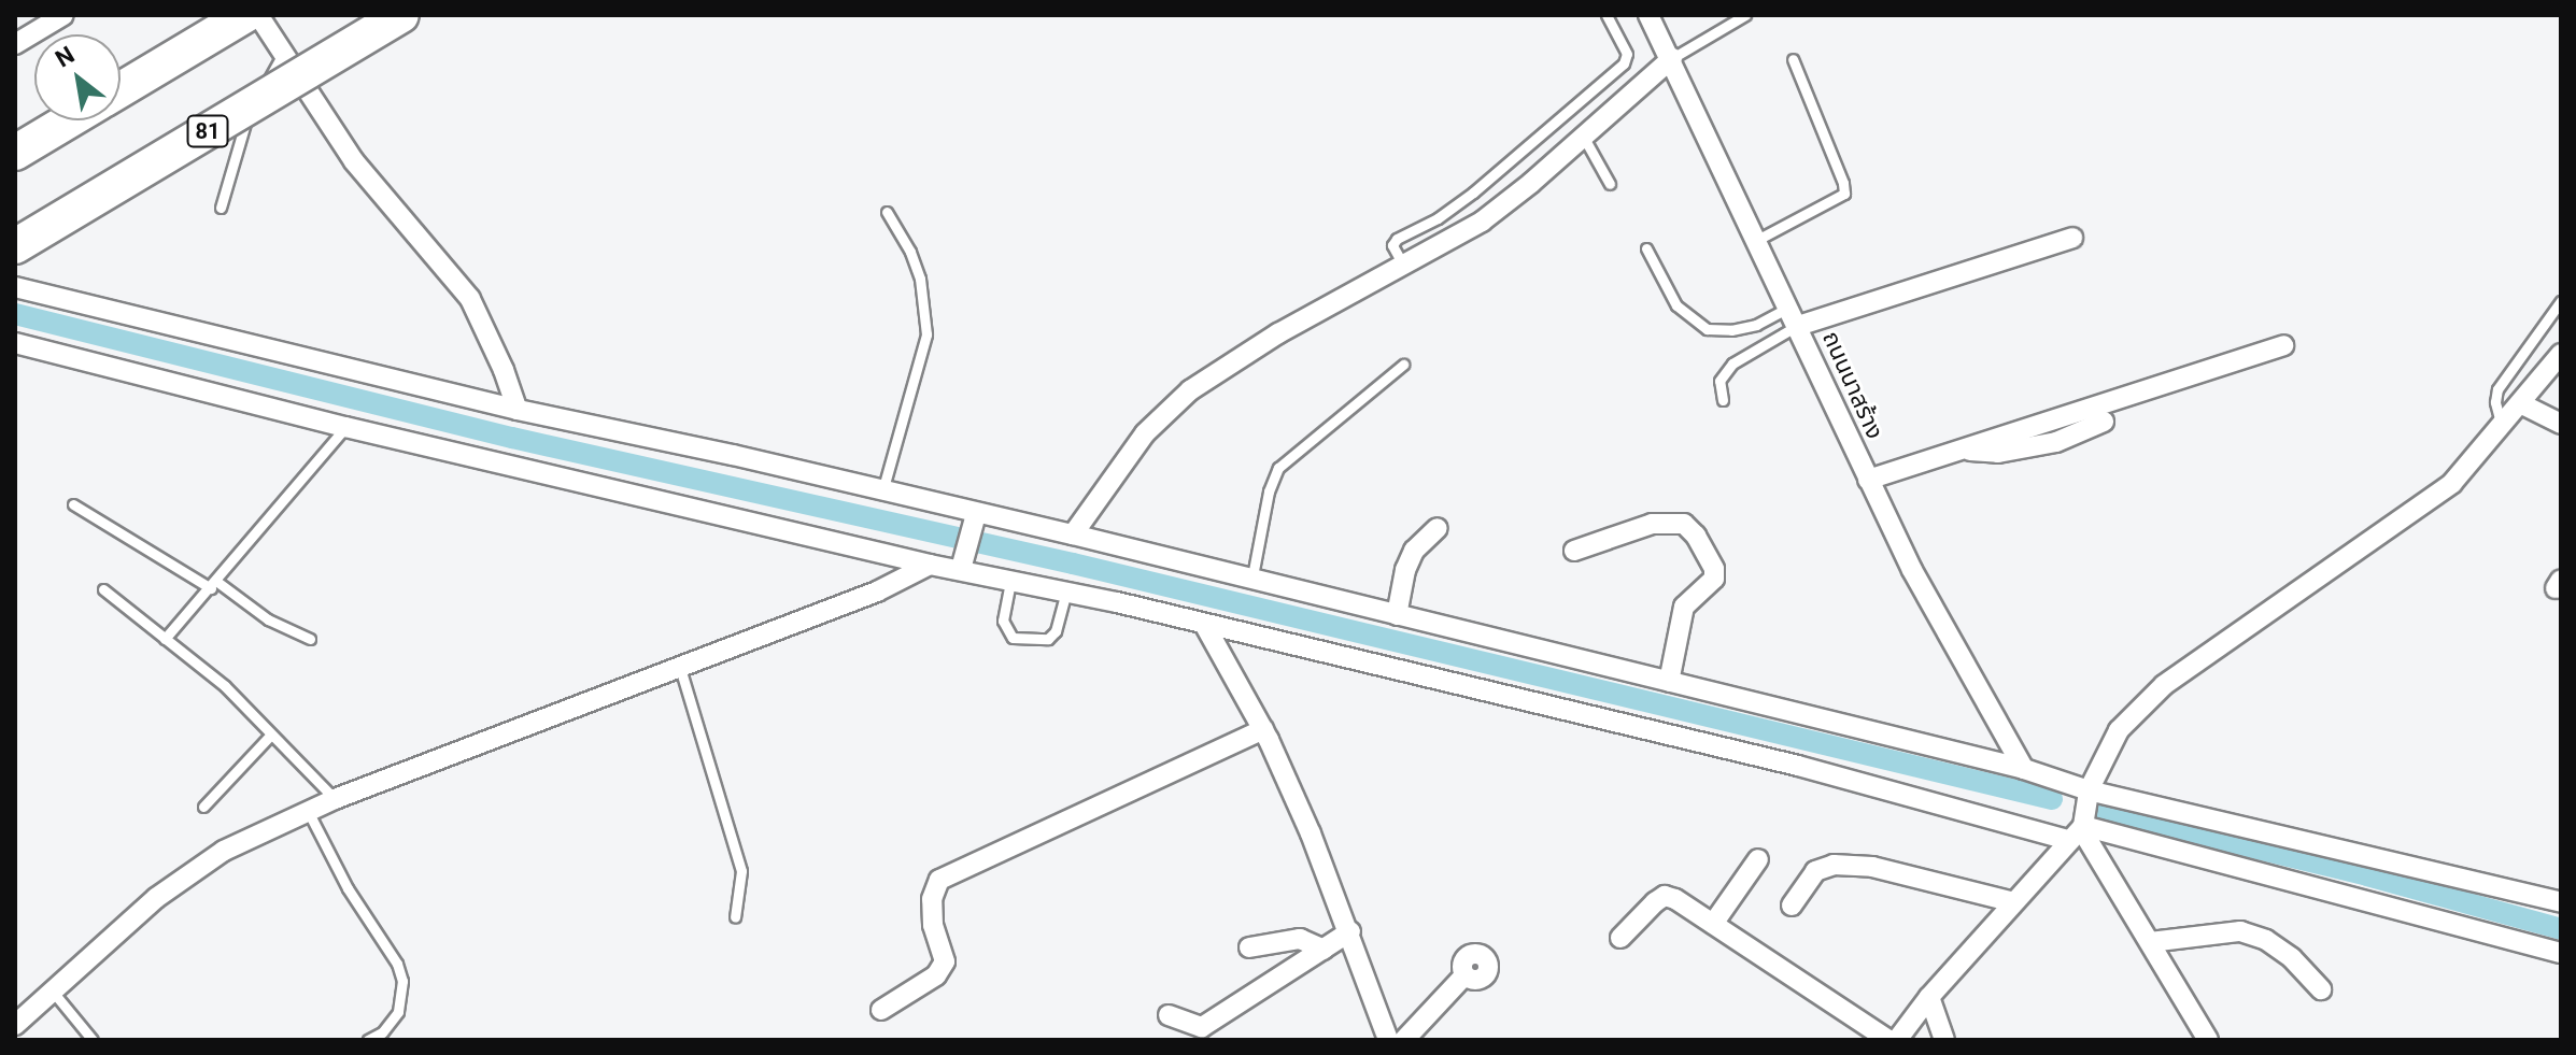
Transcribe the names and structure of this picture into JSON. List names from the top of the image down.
{
  "streets": {
    "highway": ["81"],
    "street": ["ถนนนาสร้าง"]
  },
  "north": "top left"
}
